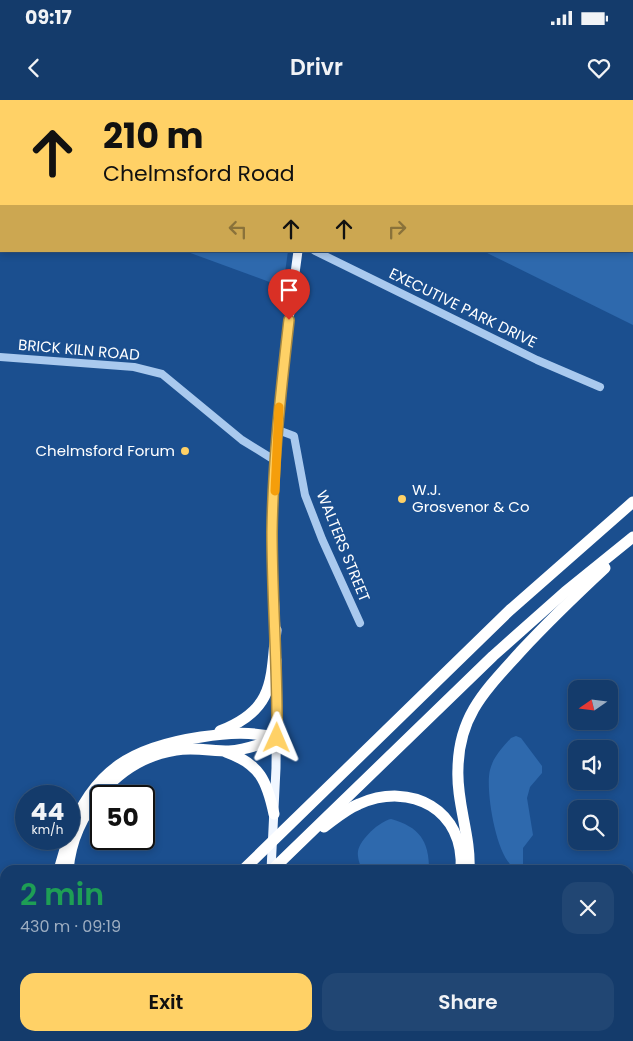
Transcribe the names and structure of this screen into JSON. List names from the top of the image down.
{
  "streets": {
    "street": ["EXECUTIVE PARK DRIVE", "BRICK KILN ROAD", "WALTERS STREET"]
  },
  "places": ["Chelmsford Forum", "W.J. Grosvenor & Co"],
  "north": "left",
  "page": {
    "status": "09:17",
    "header": "Drivr",
    "turn": ["210 m", "Chelmsford Road"],
    "speed": "44 km/h",
    "limit": "50",
    "heading": ["2 min", "430 m · 09:19"],
    "buttons": ["Exit", "Share"]
  }
}
